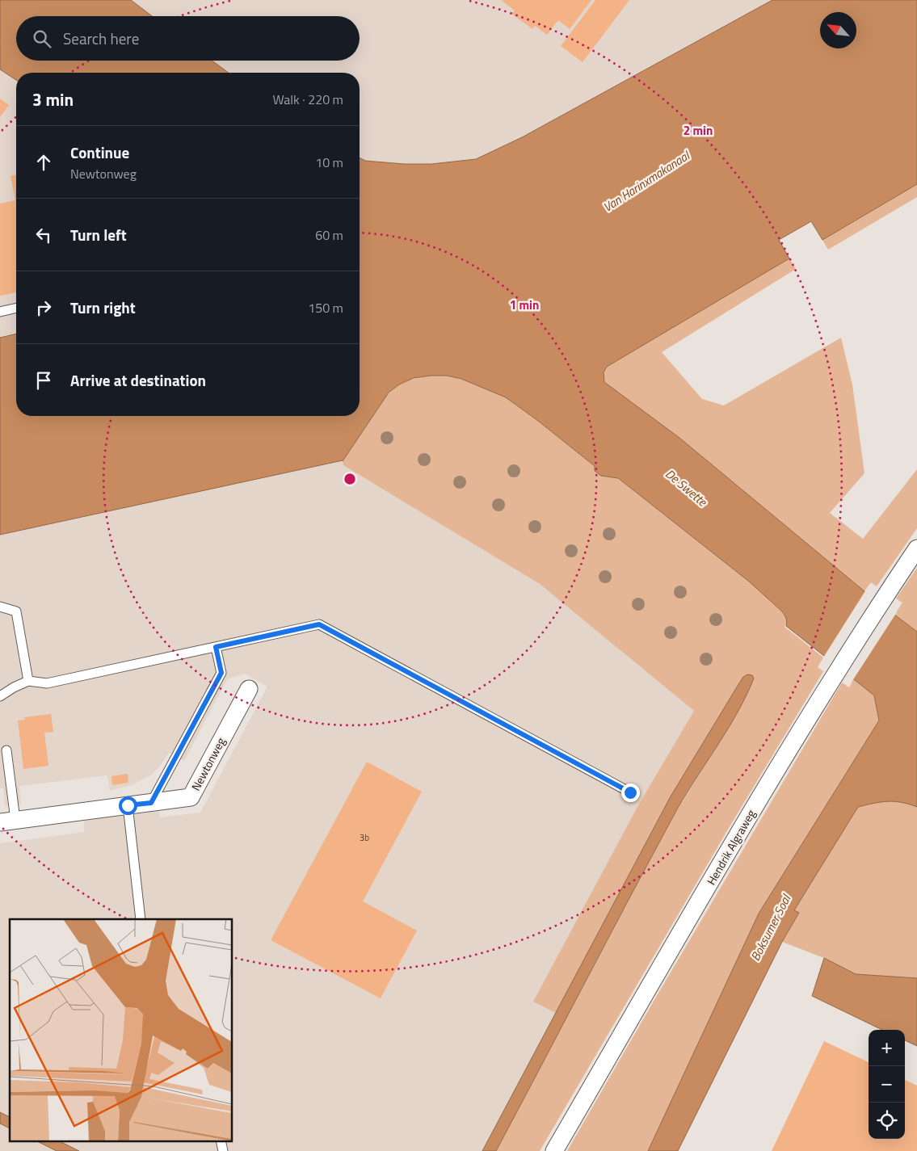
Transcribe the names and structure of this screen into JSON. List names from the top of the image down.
{
  "streets": {
    "street": ["Newtonweg", "Hendrik Algraweg"]
  },
  "water": ["Van Harinxmakanaal", "De Swette", "Boksumer Soal"],
  "house_numbers": ["3b"],
  "north": "top left",
  "page": {
    "search": "Search here",
    "heading": ["3 min", "Walk · 220 m"],
    "list": [
      ["Continue", "Newtonweg", "10 m"],
      ["Turn left", "60 m"],
      ["Turn right", "150 m"],
      "Arrive at destination"
    ],
    "map_buttons": ["+", "−"]
  },
  "rings": ["2 min", "1 min"]
}
